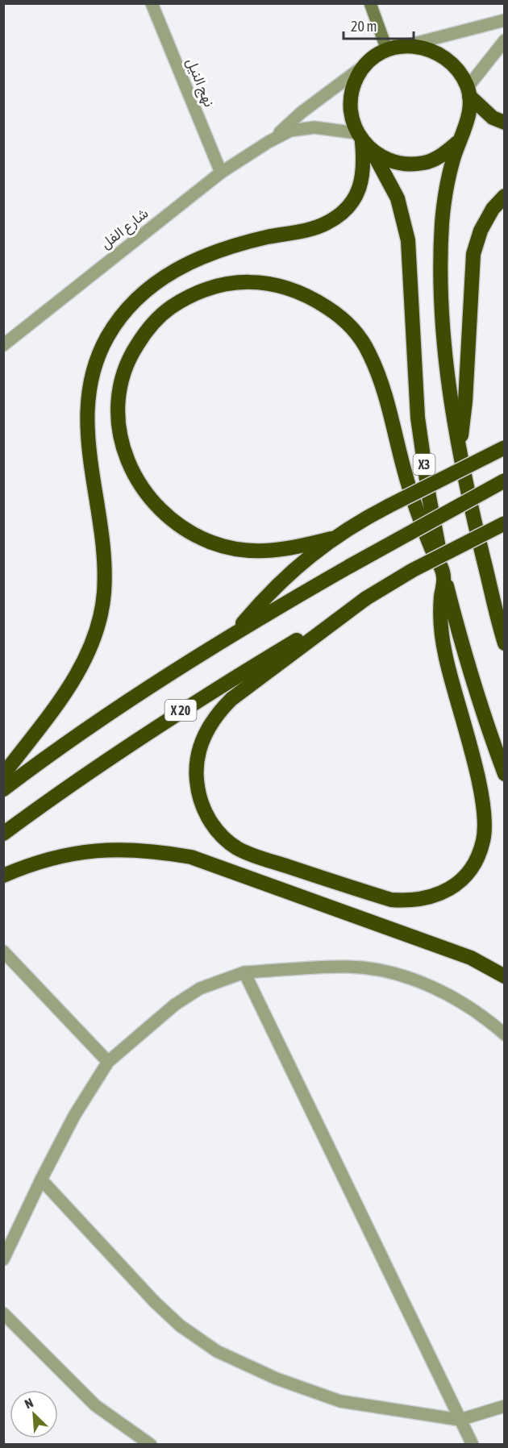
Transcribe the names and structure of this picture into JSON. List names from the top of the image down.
{
  "streets": {
    "highway": ["X3", "X 20"],
    "street": ["نهج النيل", "شارع الفل"]
  },
  "crossings": [
    ["نهج النيل", "شارع الفل"]
  ],
  "scale_bar": "20 m",
  "north": "top left"
}
